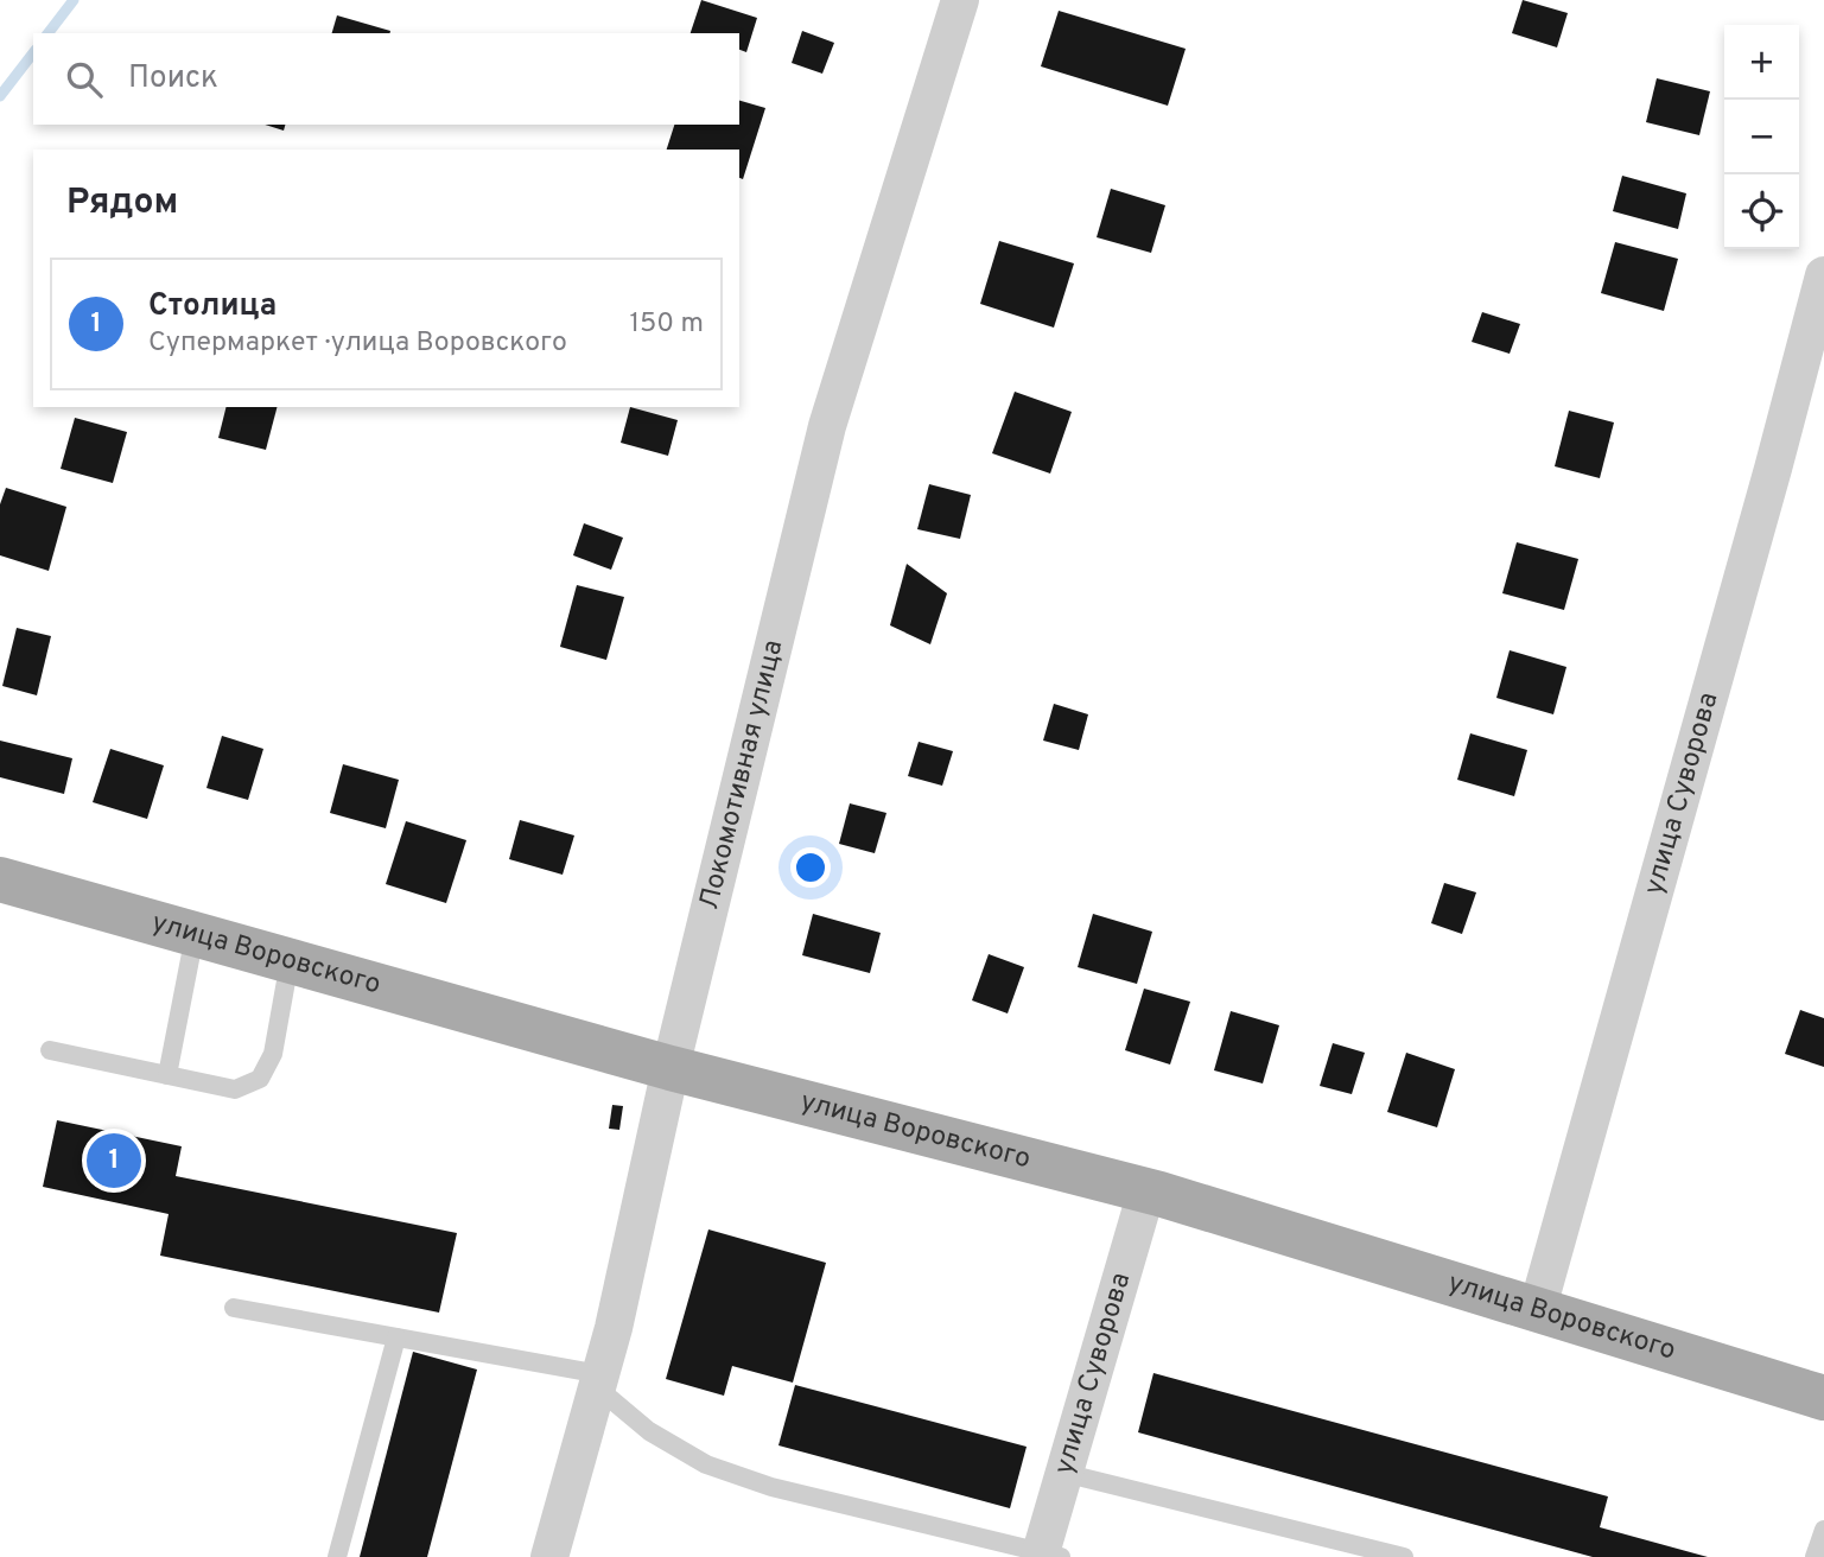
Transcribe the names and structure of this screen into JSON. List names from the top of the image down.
{
  "streets": {
    "main road": ["улица Воровского"],
    "street": ["Локомотивная улица", "улица Суворова"]
  },
  "crossings": [
    ["Локомотивная улица", "улица Воровского"],
    ["улица Суворова", "улица Воровского"]
  ],
  "page": {
    "map_buttons": ["+", "−"],
    "search": "Поиск",
    "heading": "Рядом",
    "list": [
      {
        "mark": "1",
        "name": "Столица",
        "note": "Супермаркет · улица Воровского",
        "value": "150 m"
      }
    ],
    "pins": "1"
  }
}
